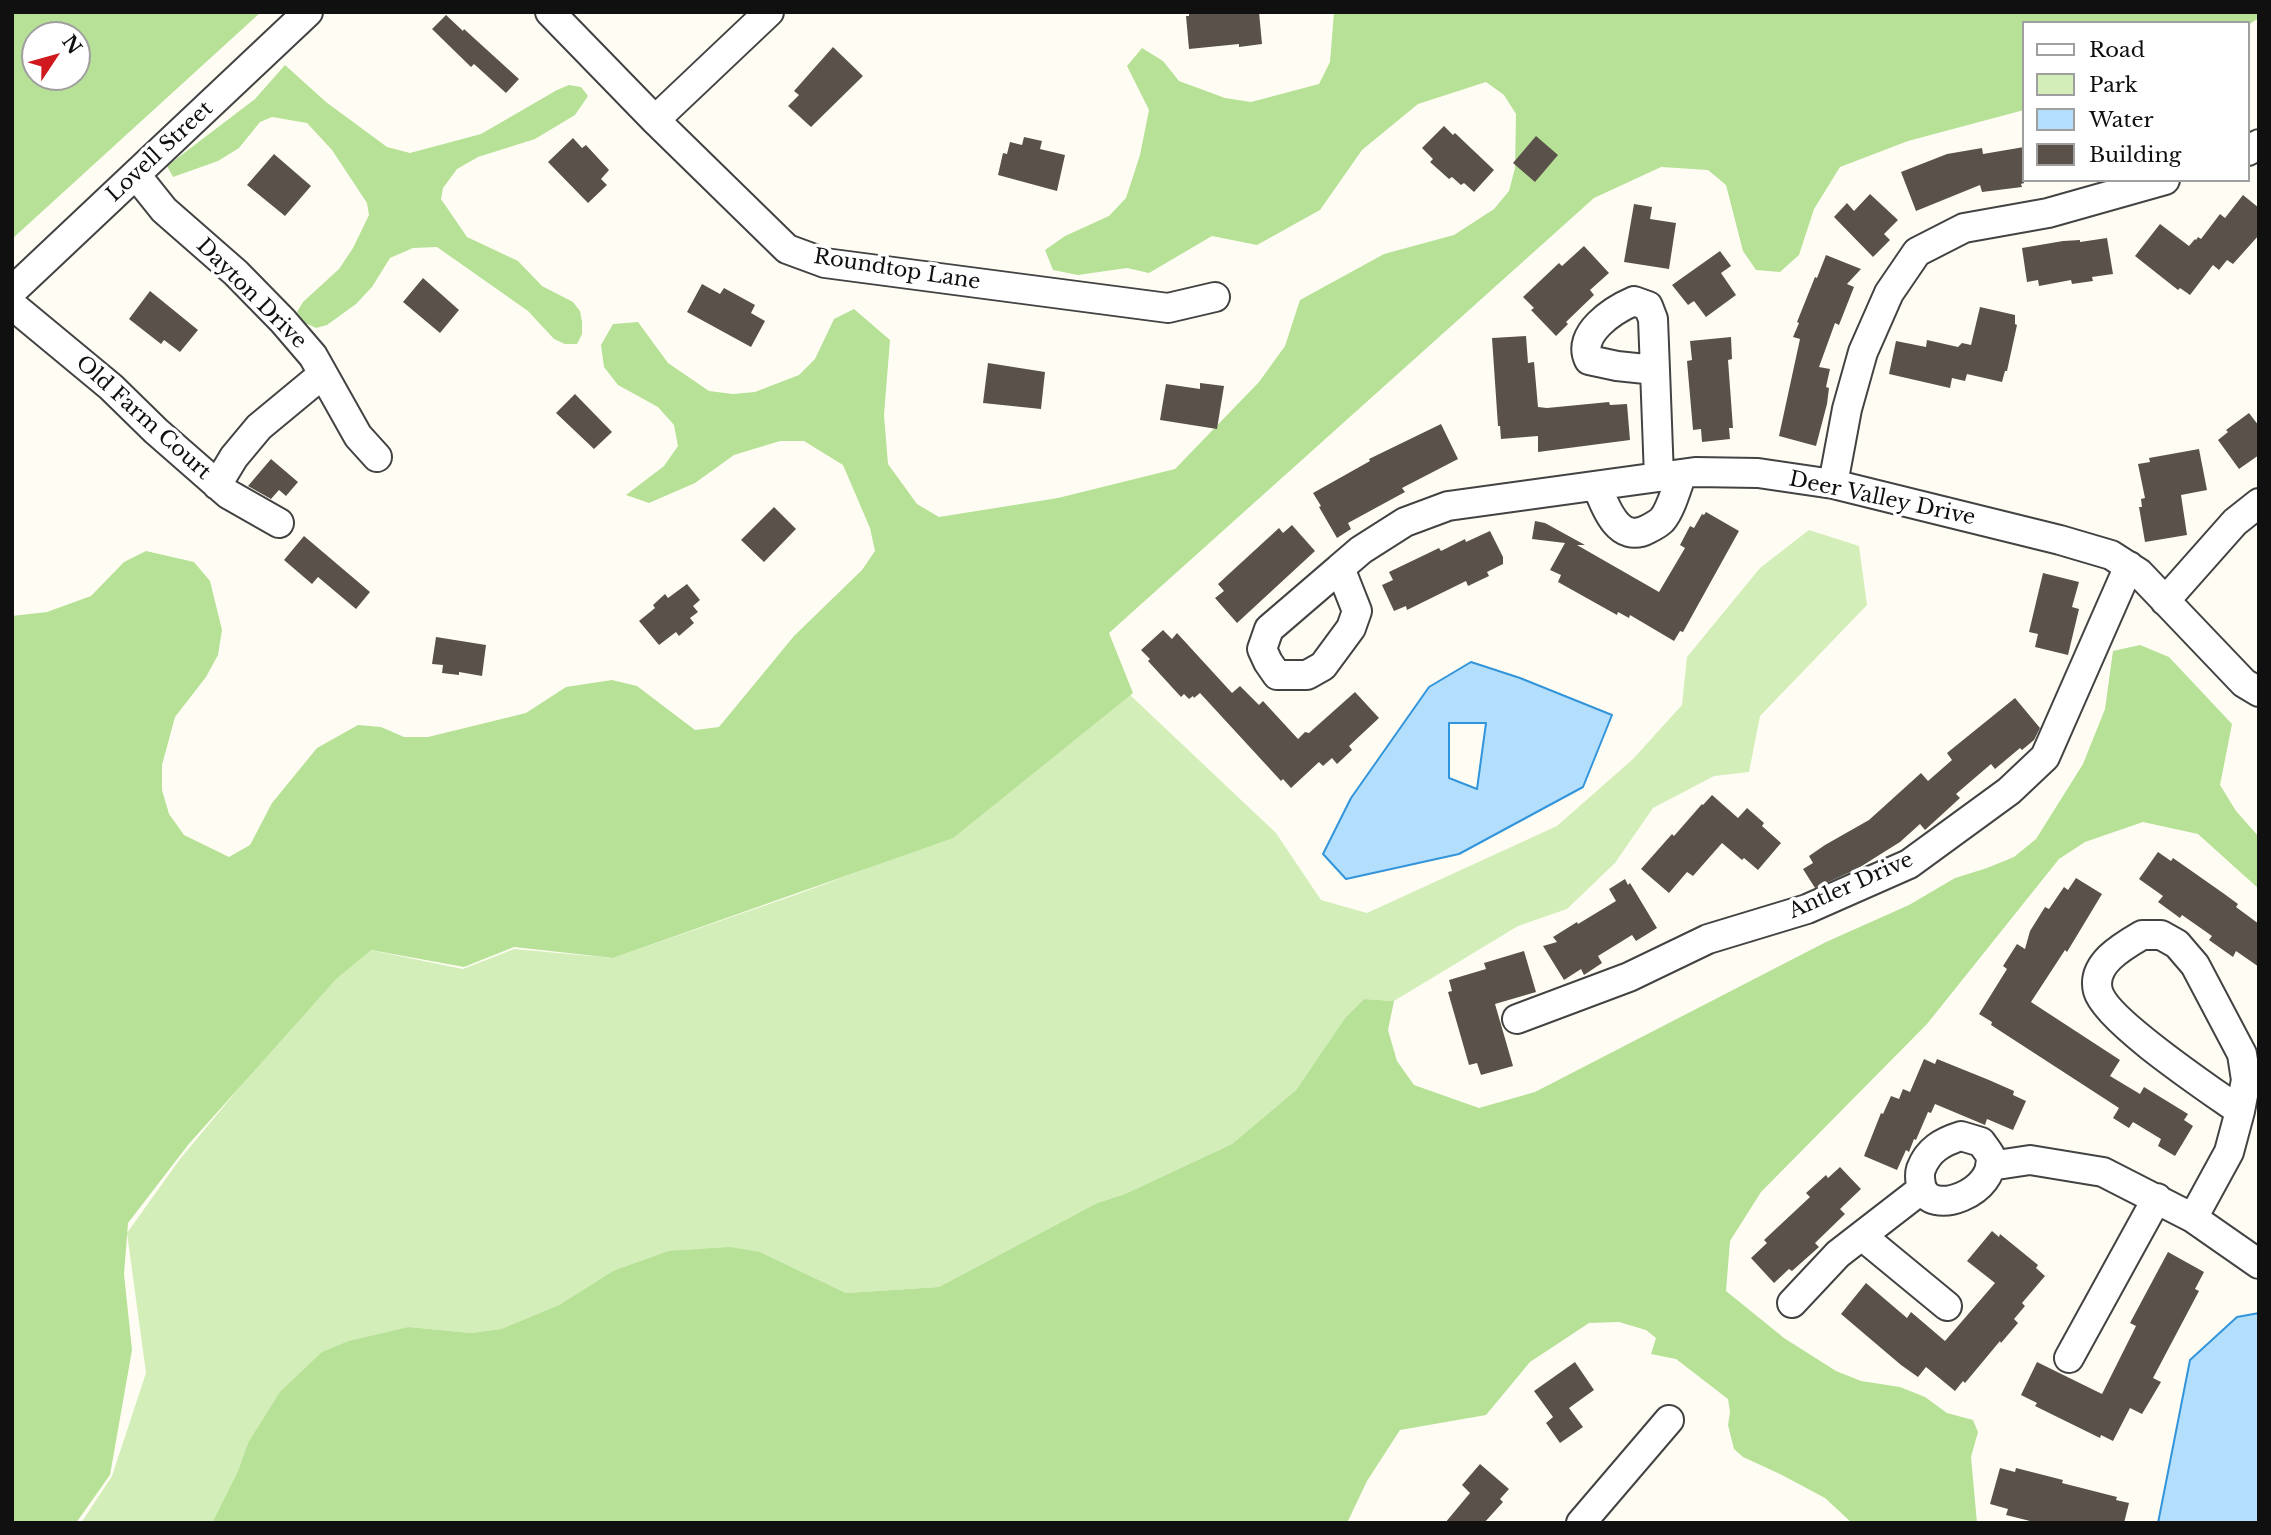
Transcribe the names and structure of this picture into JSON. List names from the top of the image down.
{
  "streets": {
    "street": [
      "Lovell Street",
      "Roundtop Lane",
      "Dayton Drive",
      "Old Farm Court",
      "Deer Valley Drive",
      "Antler Drive"
    ]
  },
  "crossings": [
    ["Lovell Street", "Dayton Drive"],
    ["Deer Valley Drive", "Antler Drive"]
  ],
  "legend": [
    "Road",
    "Park",
    "Water",
    "Building"
  ],
  "north": "top right"
}
